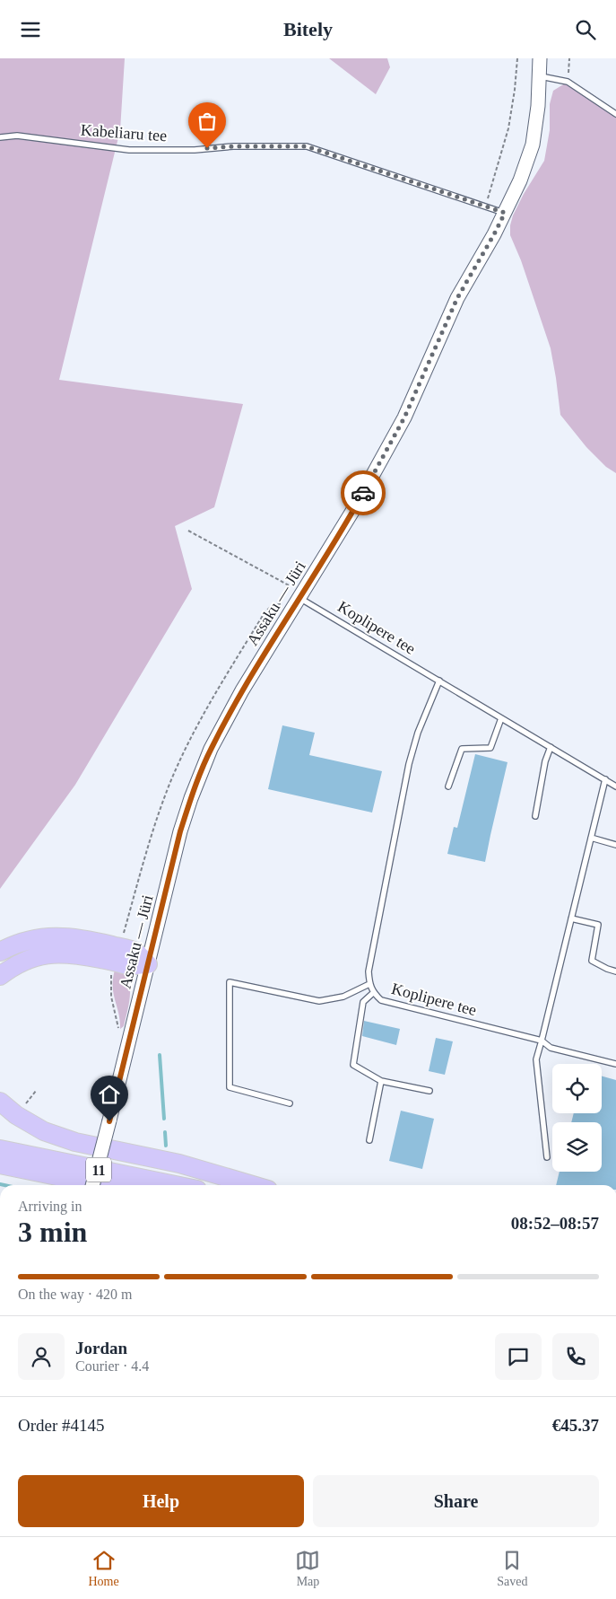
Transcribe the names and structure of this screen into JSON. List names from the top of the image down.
{
  "streets": {
    "highway": ["11"],
    "street": ["Assaku — Jüri"],
    "lane": ["Kabeliaru tee", "Koplipere tee"]
  },
  "crossings": [
    ["Kabeliaru tee", "Assaku — Jüri"],
    ["Assaku — Jüri", "Koplipere tee"]
  ],
  "page": {
    "header": "Bitely",
    "heading": ["3 min", "Arriving in", "08:52–08:57"],
    "panel": [
      "Jordan",
      "Courier · 4.4",
      "Order #4145",
      "€45.37"
    ],
    "bar": "On the way · 420 m",
    "buttons": ["Help", "Share"],
    "tabs": ["Home", "Map", "Saved"]
  }
}
